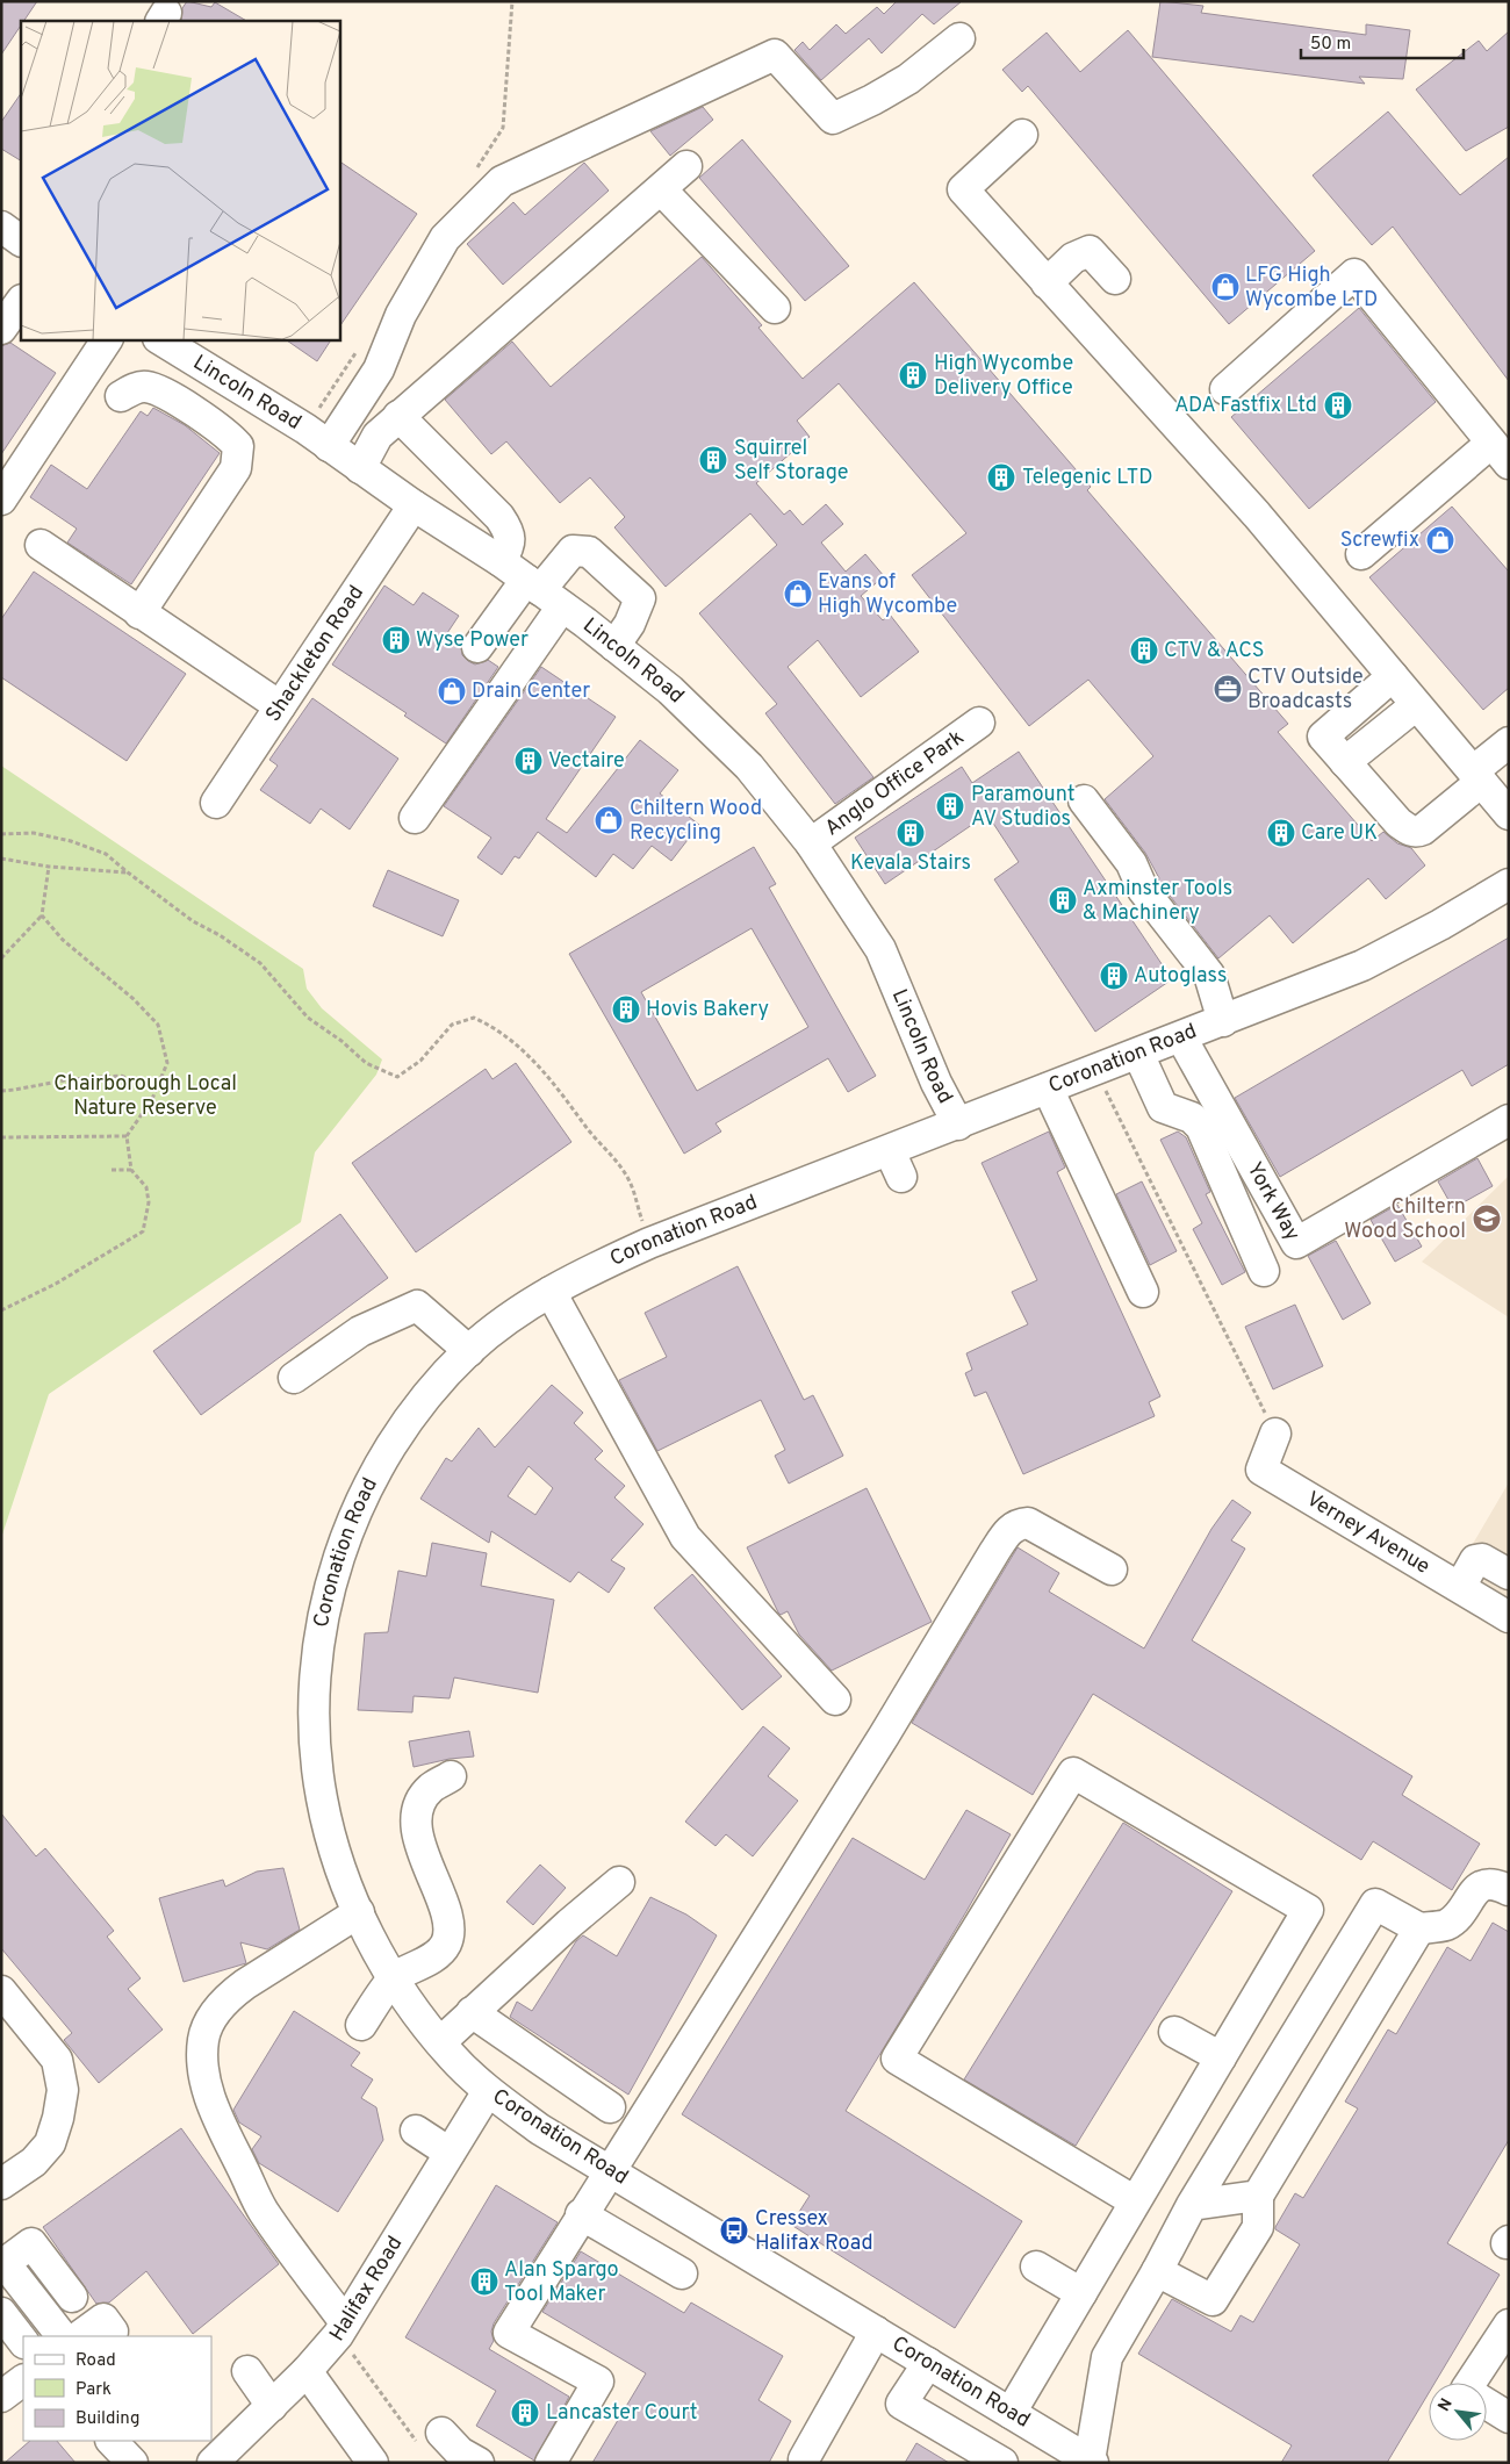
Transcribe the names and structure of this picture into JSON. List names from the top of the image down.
{
  "streets": {
    "street": [
      "Lincoln Road",
      "Shackleton Road",
      "Anglo Office Park",
      "Coronation Road",
      "York Way",
      "Verney Avenue",
      "Halifax Road"
    ]
  },
  "crossings": [
    ["Lincoln Road", "Shackleton Road"],
    ["Lincoln Road", "Anglo Office Park"],
    ["Lincoln Road", "Coronation Road"],
    ["Coronation Road", "York Way"],
    ["Coronation Road", "Halifax Road"]
  ],
  "parks": ["Chairborough Local Nature Reserve"],
  "places": {
    "shop": [
      "LFG High Wycombe LTD",
      "Screwfix",
      "Evans of High Wycombe",
      "Drain Center",
      "Chiltern Wood Recycling"
    ],
    "building": [
      "High Wycombe Delivery Office",
      "ADA Fastfix Ltd",
      "Squirrel Self Storage",
      "Telegenic LTD",
      "Wyse Power",
      "CTV & ACS",
      "Vectaire",
      "Paramount AV Studios",
      "Kevala Stairs",
      "Care UK",
      "Axminster Tools & Machinery",
      "Autoglass",
      "Hovis Bakery",
      "Alan Spargo Tool Maker",
      "Lancaster Court"
    ],
    "office": ["CTV Outside Broadcasts"],
    "school or university": ["Chiltern Wood School"],
    "bus stop": ["Cressex Halifax Road"]
  },
  "legend": ["Road", "Park", "Building"],
  "scale_bar": "50 m",
  "north": "top left"
}
